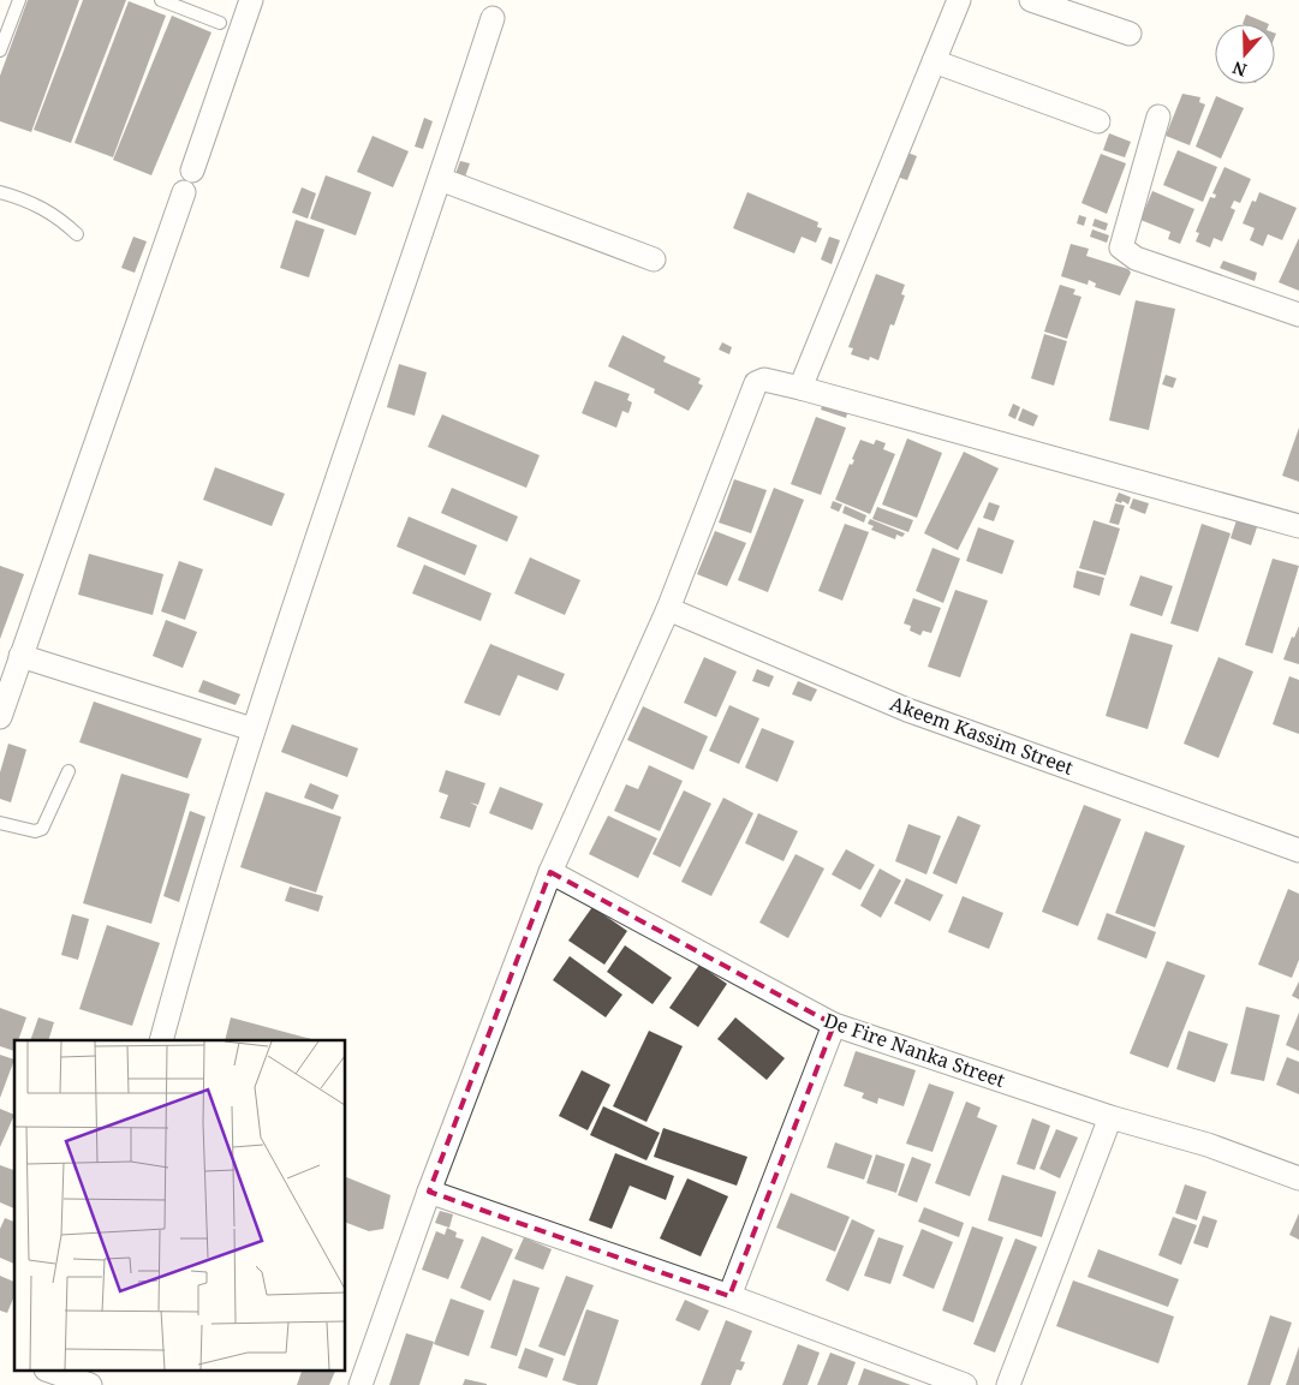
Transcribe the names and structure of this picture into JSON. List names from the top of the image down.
{
  "streets": {
    "street": ["Akeem Kassim Street", "De Fire Nanka Street"]
  },
  "north": "bottom"
}
